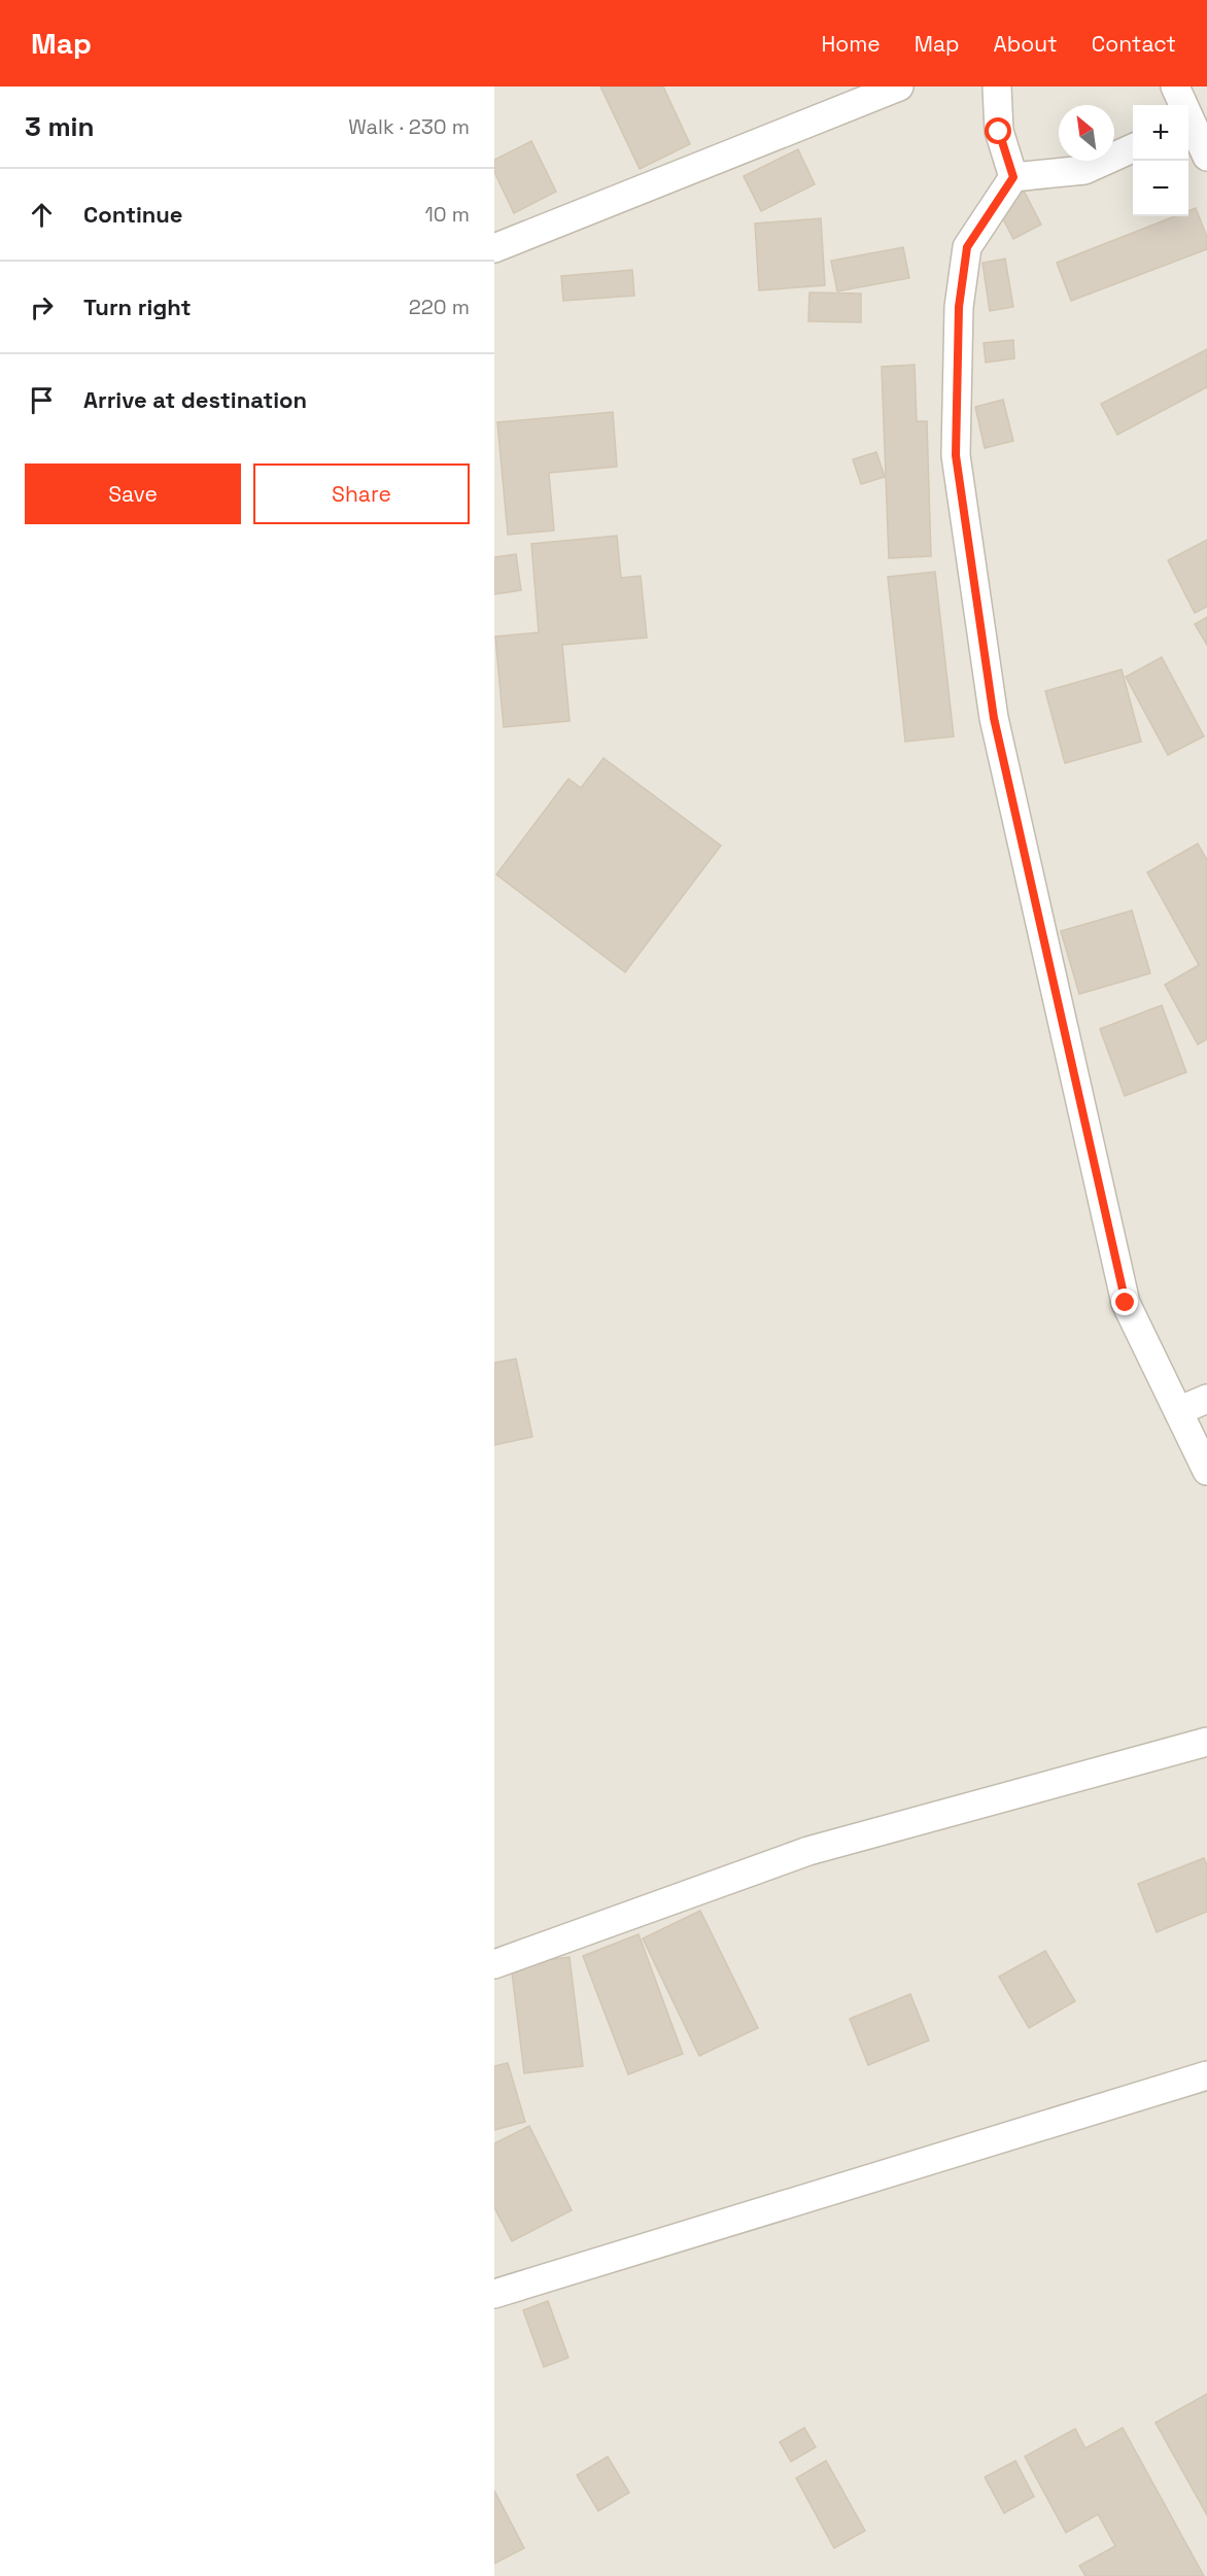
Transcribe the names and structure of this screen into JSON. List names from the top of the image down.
{
  "north": "top left",
  "page": {
    "header": "Map",
    "nav": [
      "Home",
      "Map",
      "About",
      "Contact"
    ],
    "heading": ["3 min", "Walk · 230 m"],
    "map_buttons": ["+", "−"],
    "list": [
      ["Continue", "10 m"],
      ["Turn right", "220 m"],
      "Arrive at destination"
    ],
    "buttons": ["Save", "Share"]
  }
}
